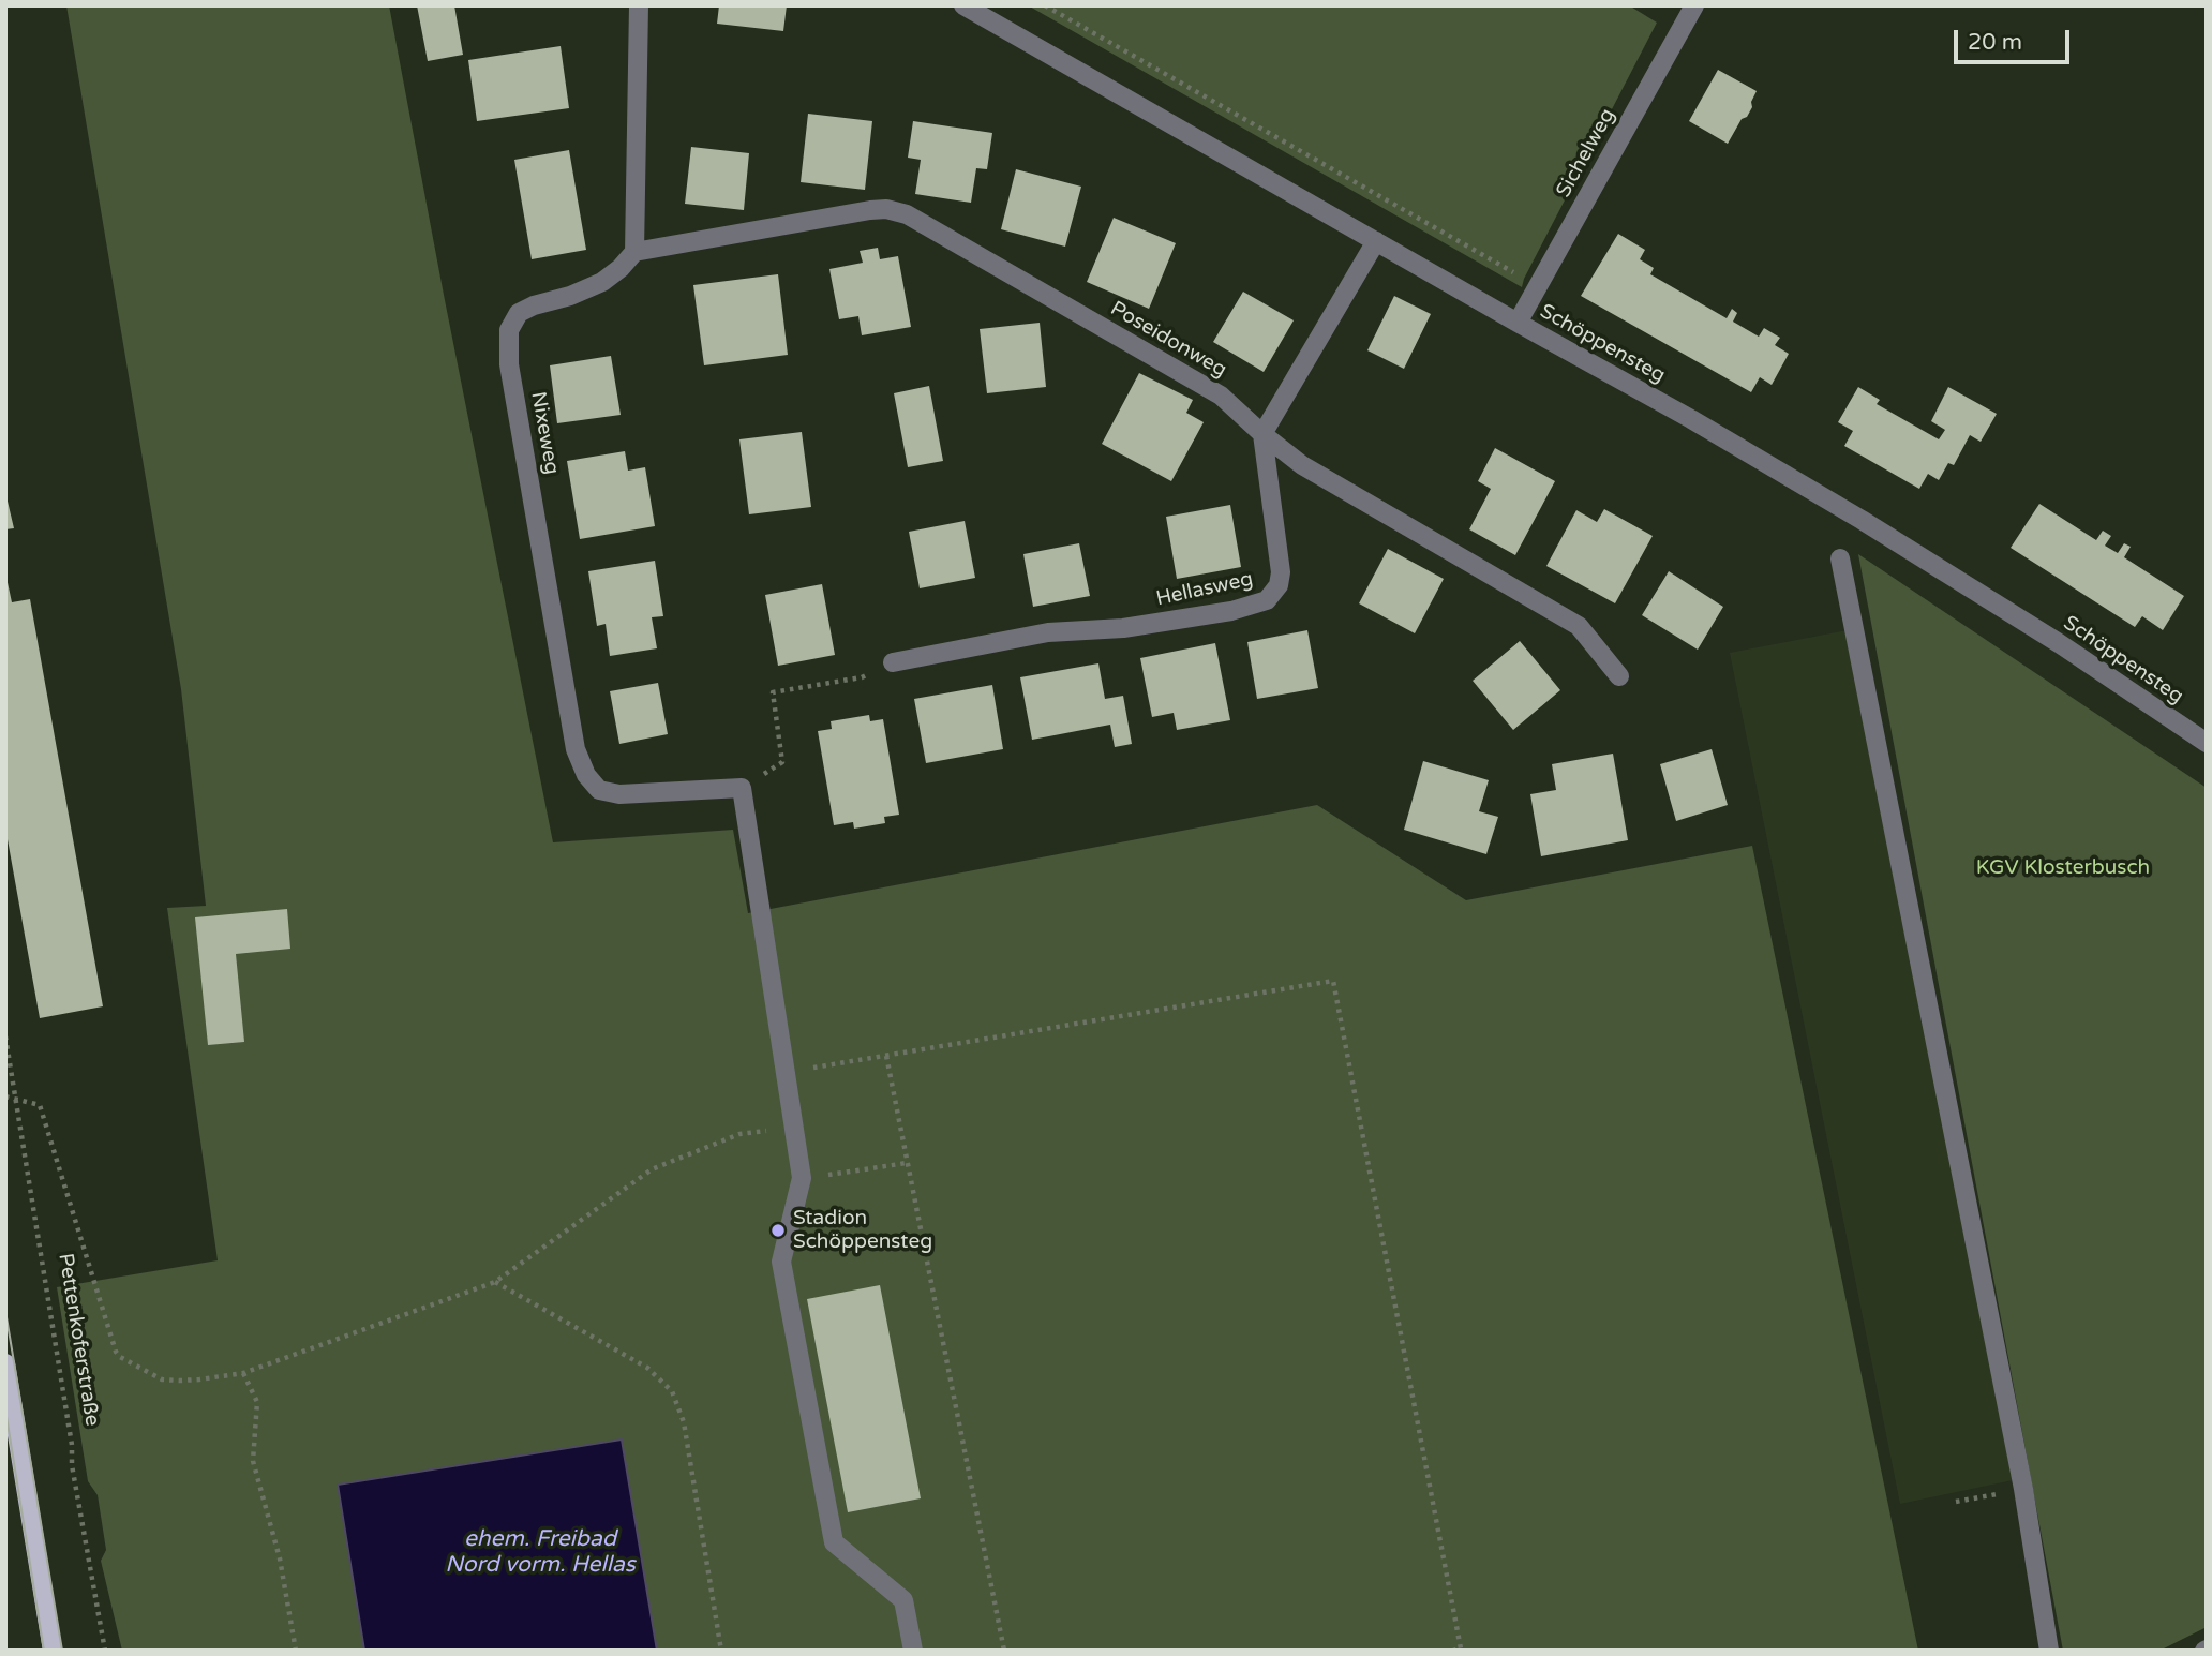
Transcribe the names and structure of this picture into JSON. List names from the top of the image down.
{
  "streets": {
    "street": [
      "Sichelweg",
      "Poseidonweg",
      "Schöppensteg",
      "Nixeweg",
      "Hellasweg"
    ],
    "path": ["Pettenkoferstraße"]
  },
  "crossings": [
    ["Sichelweg", "Schöppensteg"],
    ["Poseidonweg", "Nixeweg"],
    ["Poseidonweg", "Hellasweg"]
  ],
  "water": ["ehem. Freibad Nord vorm. Hellas"],
  "parks": ["KGV Klosterbusch"],
  "places": ["Stadion Schöppensteg"],
  "scale_bar": "20 m"
}
